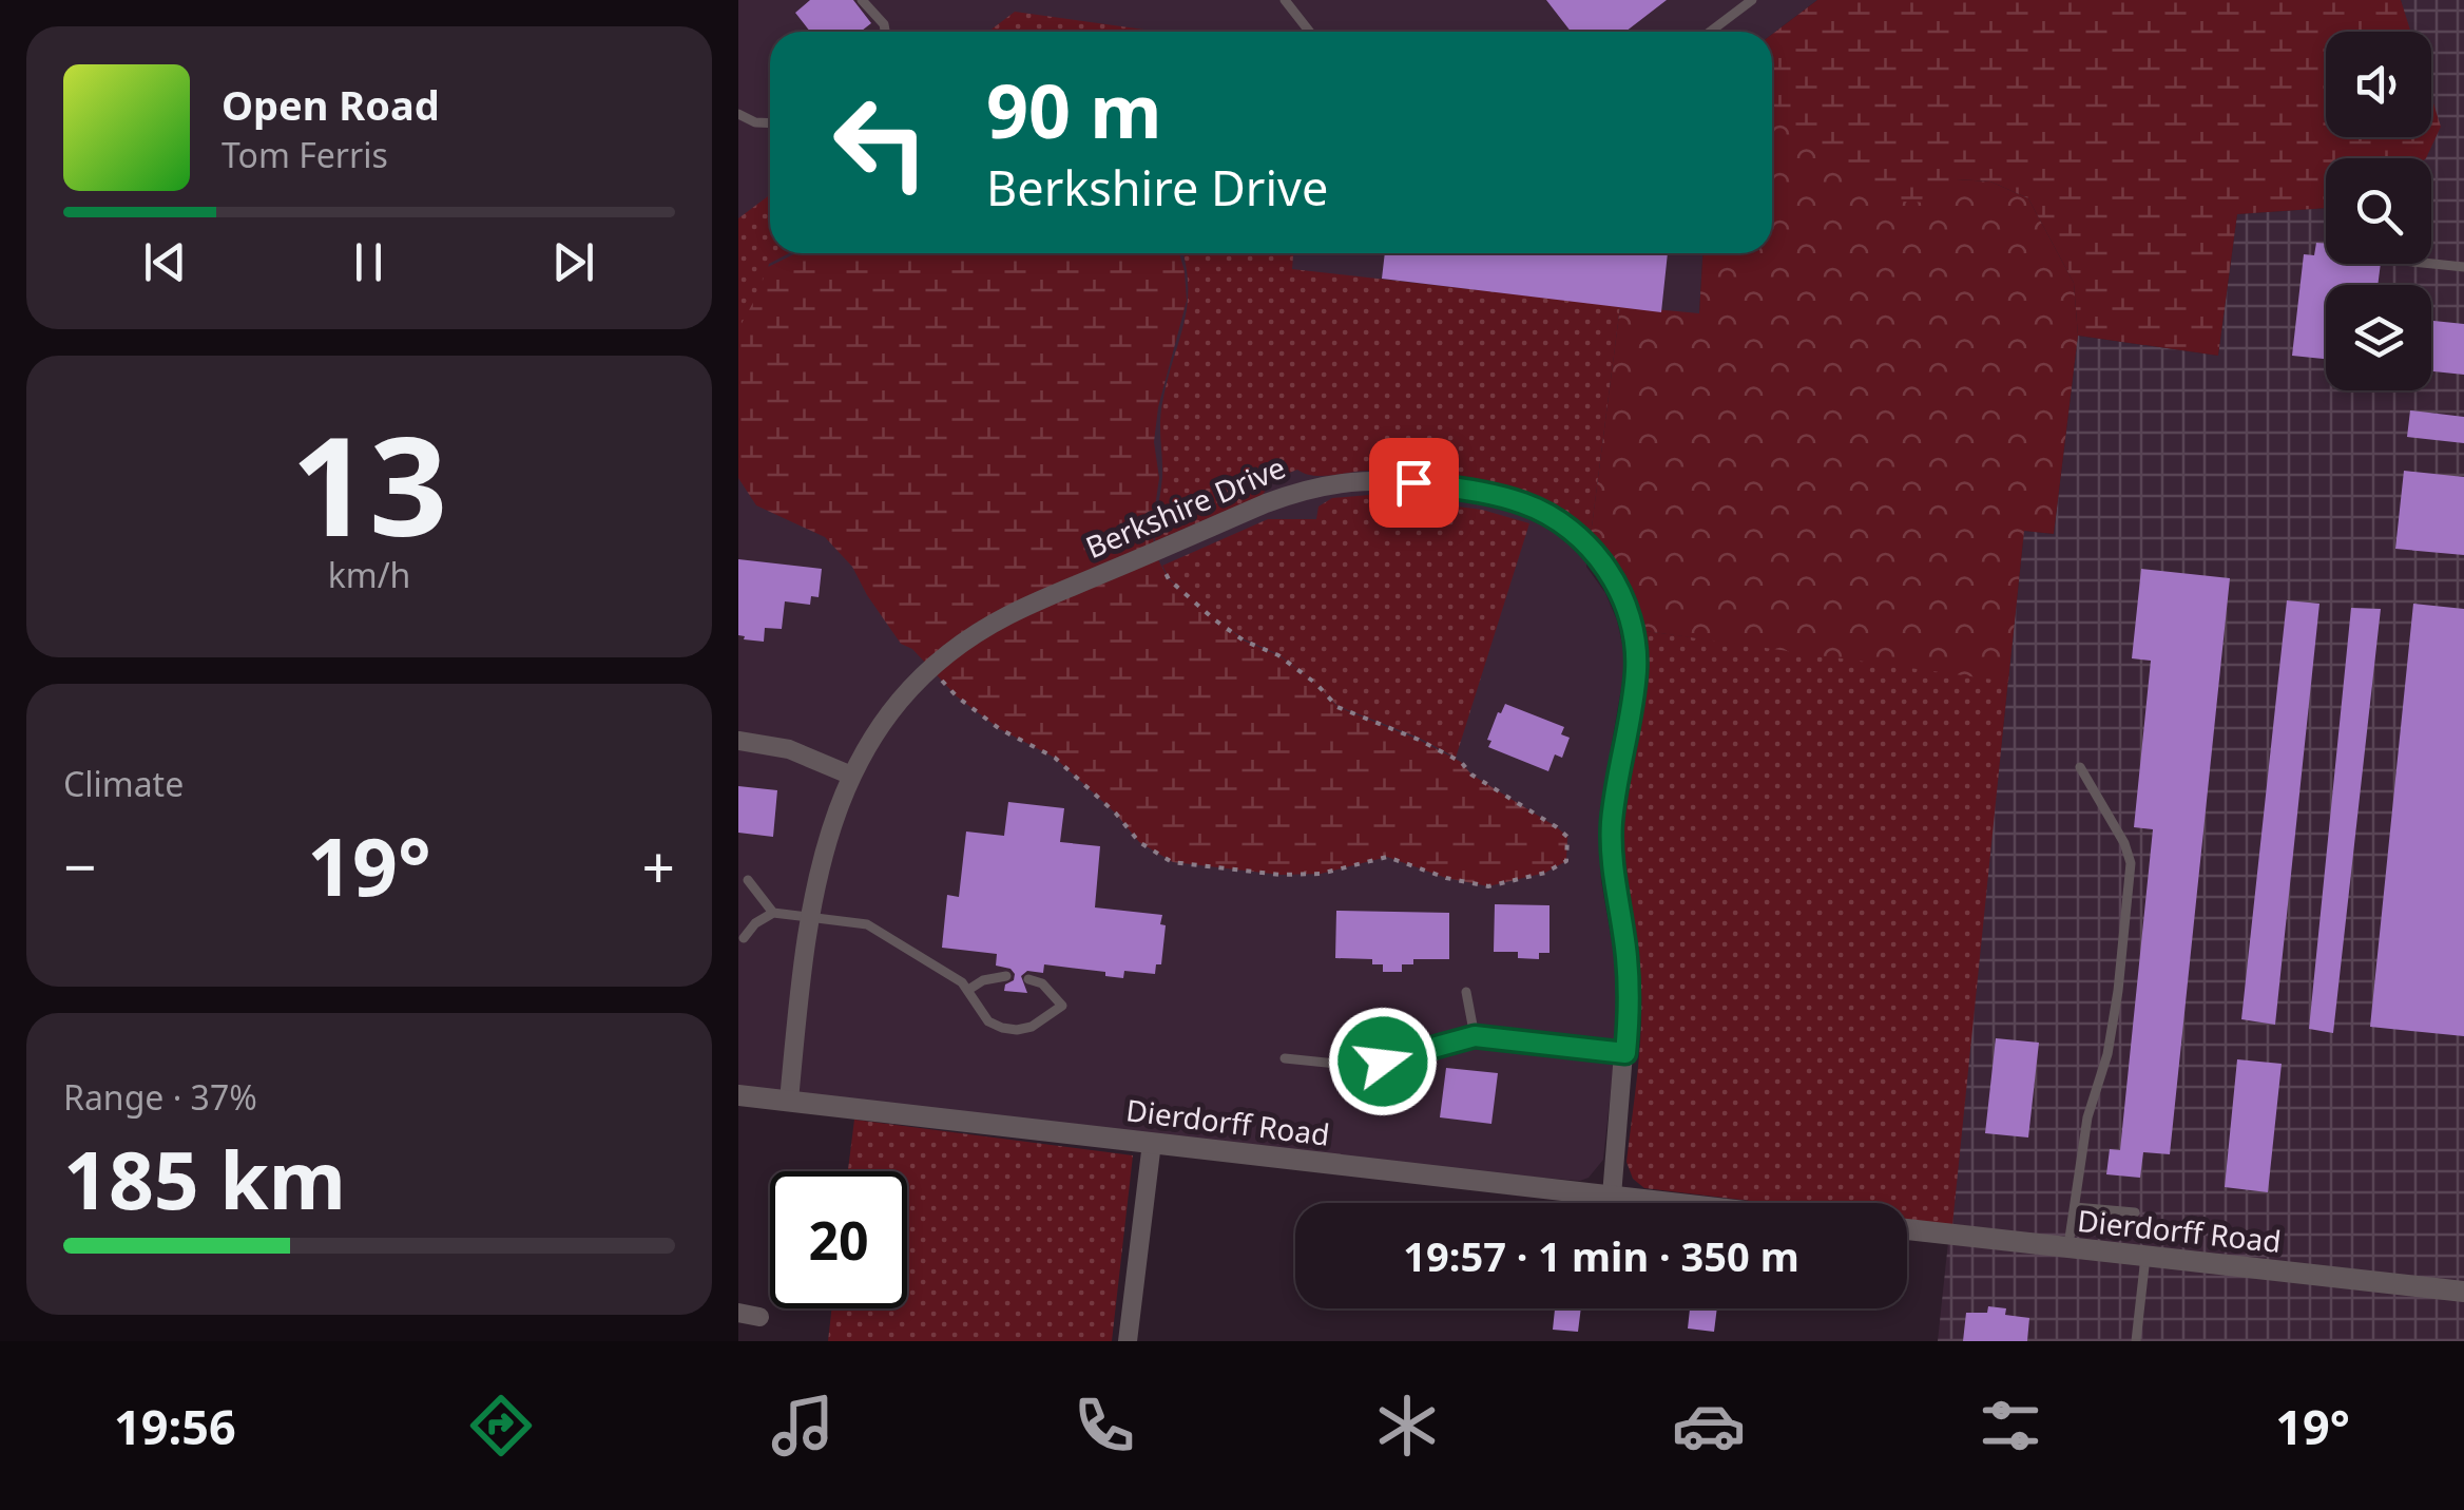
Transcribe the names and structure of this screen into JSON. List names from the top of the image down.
{
  "streets": {
    "street": ["Berkshire Drive", "Dierdorff Road"]
  },
  "crossings": [
    ["Berkshire Drive", "Dierdorff Road"]
  ],
  "page": {
    "turn": ["90 m", "Berkshire Drive"],
    "song": ["Open Road", "Tom Ferris"],
    "tile": [
      ["13", "km/h"],
      "Climate",
      ["Range · 37%", "185 km"]
    ],
    "heat": ["−", "19°", "+"],
    "limit": "20",
    "trip": "19:57 · 1 min · 350 m",
    "tabs": ["19:56", "19°"]
  }
}
